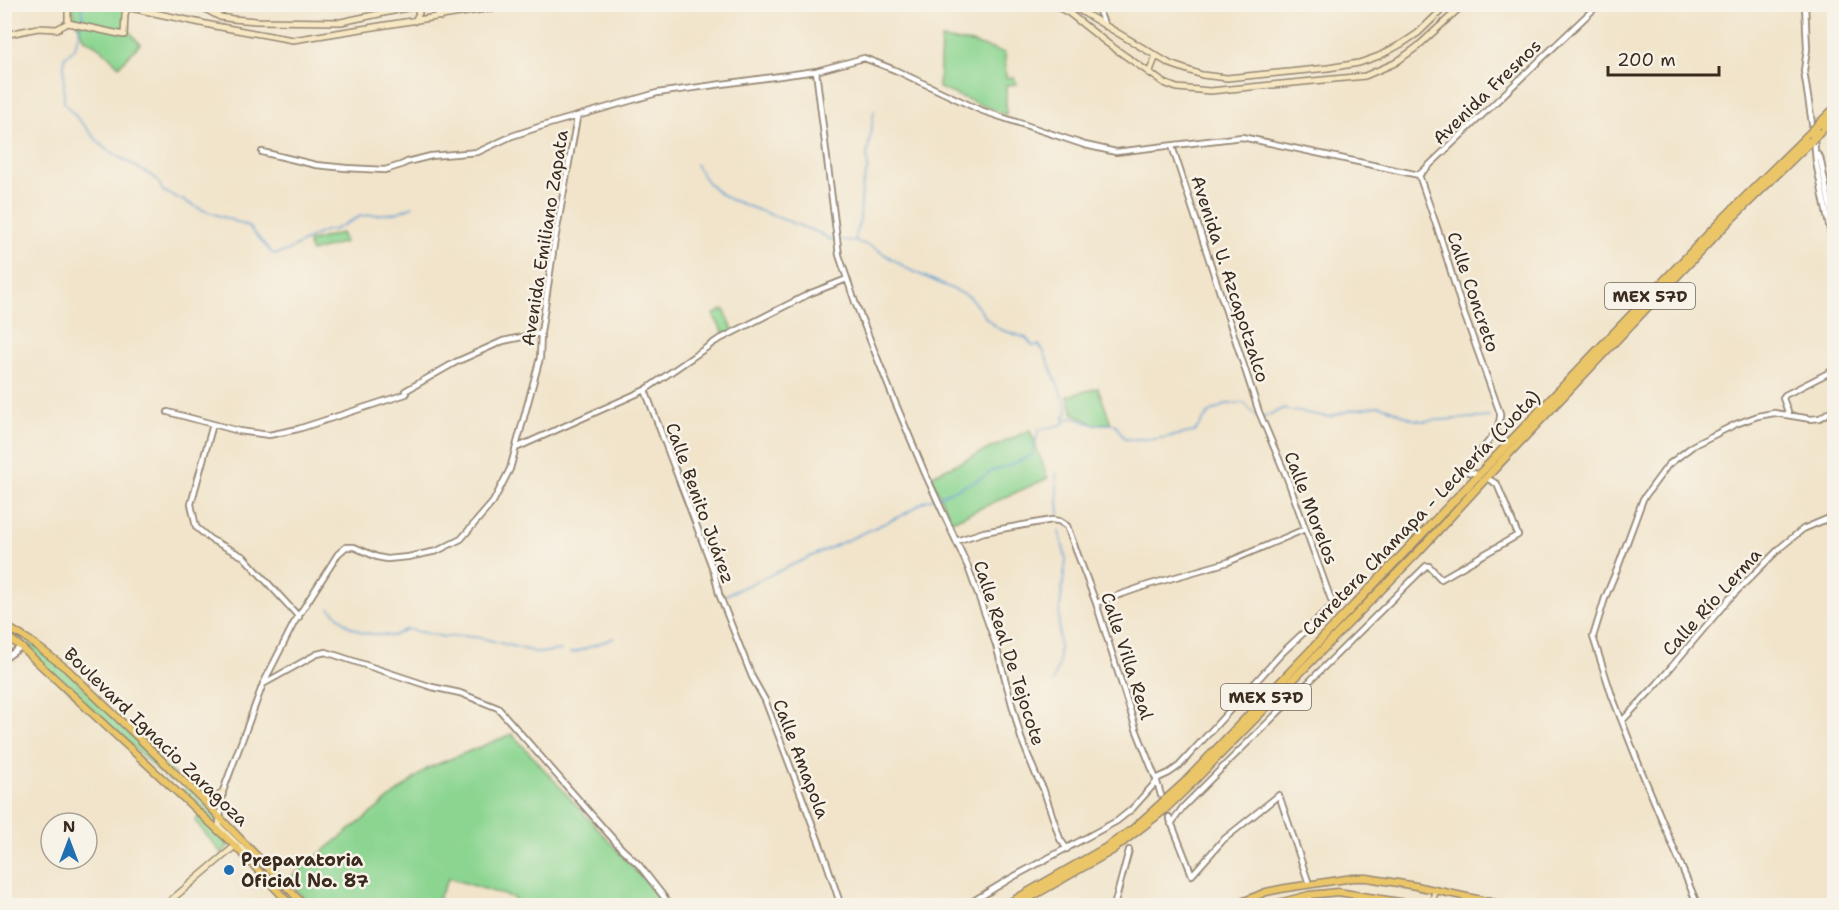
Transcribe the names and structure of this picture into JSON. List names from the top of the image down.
{
  "streets": {
    "highway": ["MEX 57D", "Carretera Chamapa - Lechería (Cuota)"],
    "main road": ["Boulevard Ignacio Zaragoza"],
    "street": [
      "Avenida Fresnos",
      "Avenida Emiliano Zapata",
      "Avenida U. Azcapotzalco",
      "Calle Concreto",
      "Calle Benito Juárez",
      "Calle Morelos",
      "Calle Río Lerma",
      "Calle Real De Tejocote",
      "Calle Villa Real",
      "Calle Amapola"
    ]
  },
  "crossings": [
    ["Avenida Fresnos", "Avenida Emiliano Zapata"],
    ["Avenida Fresnos", "Calle Concreto"],
    ["Avenida Emiliano Zapata", "Avenida U. Azcapotzalco"],
    ["Avenida Emiliano Zapata", "Calle Concreto"],
    ["Avenida Emiliano Zapata", "Calle Real De Tejocote"],
    ["Avenida Emiliano Zapata", "Boulevard Ignacio Zaragoza"],
    ["Avenida U. Azcapotzalco", "Calle Morelos"],
    ["Calle Benito Juárez", "Calle Amapola"],
    ["Calle Morelos", "Calle Villa Real"],
    ["Calle Real De Tejocote", "Calle Villa Real"]
  ],
  "places": ["Preparatoria Oficial No. 87"],
  "scale_bar": "200 m",
  "north": "top"
}
